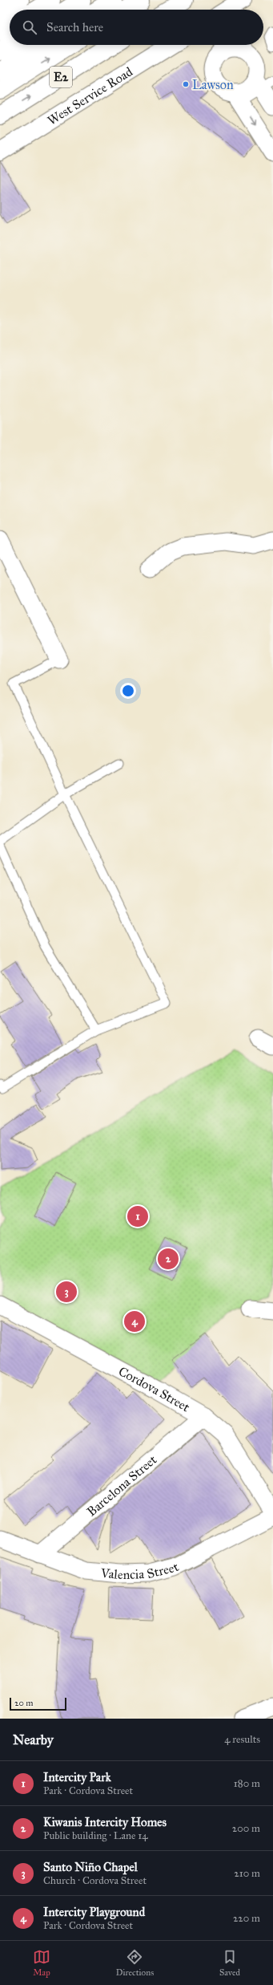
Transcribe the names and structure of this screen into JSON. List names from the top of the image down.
{
  "streets": {
    "main road": ["E2", "West Service Road"],
    "street": ["Cordova Street", "Barcelona Street", "Valencia Street"]
  },
  "crossings": [
    ["Cordova Street", "Barcelona Street"],
    ["Barcelona Street", "Valencia Street"]
  ],
  "places": ["Lawson"],
  "scale_bar": "20 m",
  "page": {
    "search": "Search here",
    "pins": [
      "1",
      "2",
      "3",
      "4"
    ],
    "scale": "20 m",
    "heading": ["Nearby", "4 results"],
    "list": [
      {
        "mark": "1",
        "name": "Intercity Park",
        "note": "Park · Cordova Street",
        "value": "180 m"
      },
      {
        "mark": "2",
        "name": "Kiwanis Intercity Homes",
        "note": "Public building · Lane 14",
        "value": "200 m"
      },
      {
        "mark": "3",
        "name": "Santo Niño Chapel",
        "note": "Church · Cordova Street",
        "value": "210 m"
      },
      {
        "mark": "4",
        "name": "Intercity Playground",
        "note": "Park · Cordova Street",
        "value": "220 m"
      }
    ],
    "nav": ["Map", "Directions", "Saved"]
  }
}
